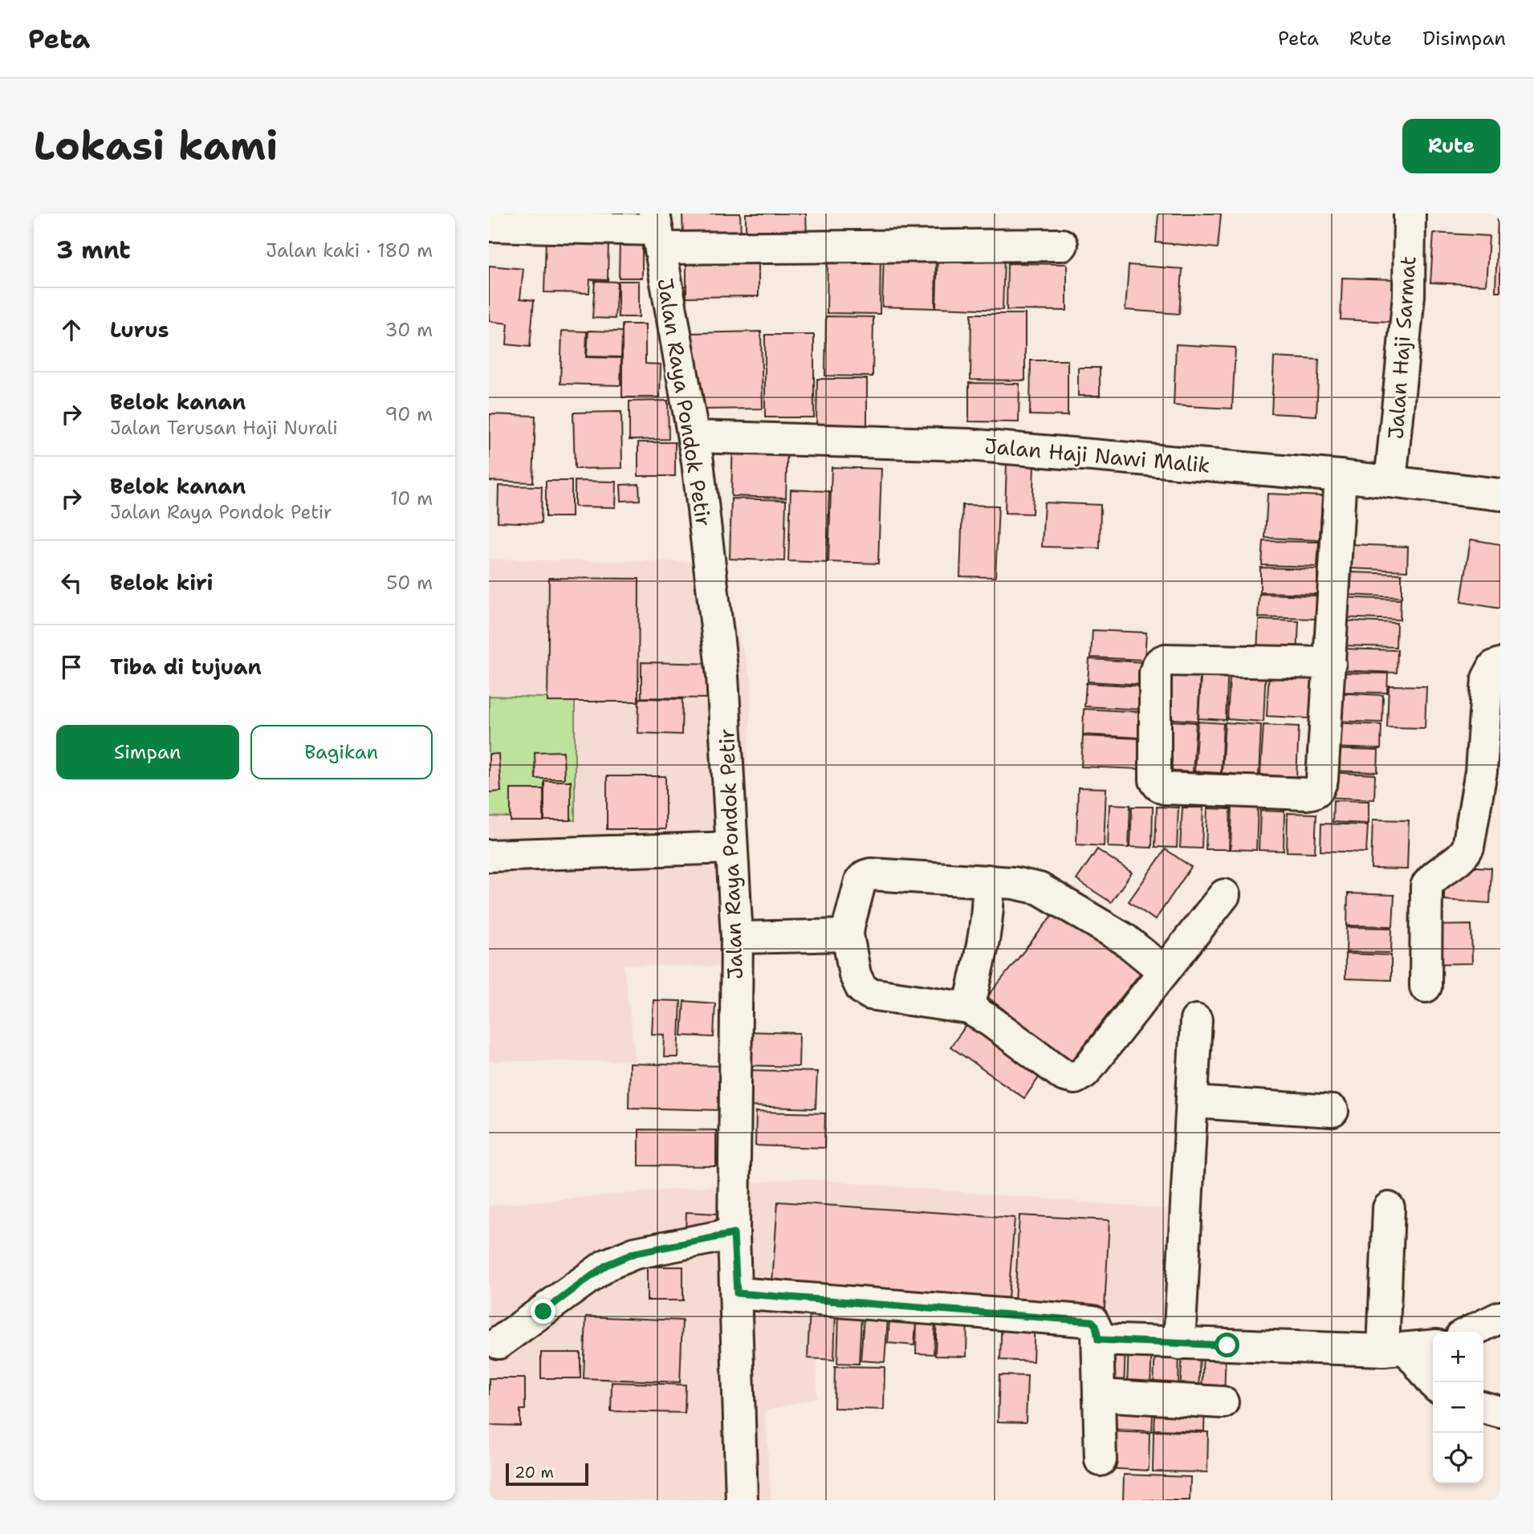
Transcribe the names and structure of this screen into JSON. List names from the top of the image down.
{
  "streets": {
    "street": ["Jalan Haji Sarmat", "Jalan Raya Pondok Petir", "Jalan Haji Nawi Malik"]
  },
  "crossings": [
    ["Jalan Haji Sarmat", "Jalan Haji Nawi Malik"],
    ["Jalan Raya Pondok Petir", "Jalan Haji Nawi Malik"]
  ],
  "scale_bar": "20 m",
  "page": {
    "header": "Peta",
    "nav": ["Peta", "Rute", "Disimpan"],
    "buttons": [
      "Rute",
      ["Simpan", "Bagikan"]
    ],
    "title": "Lokasi kami",
    "heading": ["3 mnt", "Jalan kaki · 180 m"],
    "list": [
      ["Lurus", "30 m"],
      ["Belok kanan", "Jalan Terusan Haji Nurali", "90 m"],
      ["Belok kanan", "Jalan Raya Pondok Petir", "10 m"],
      ["Belok kiri", "50 m"],
      "Tiba di tujuan"
    ],
    "map_buttons": ["+", "−"],
    "scale": "20 m"
  }
}
